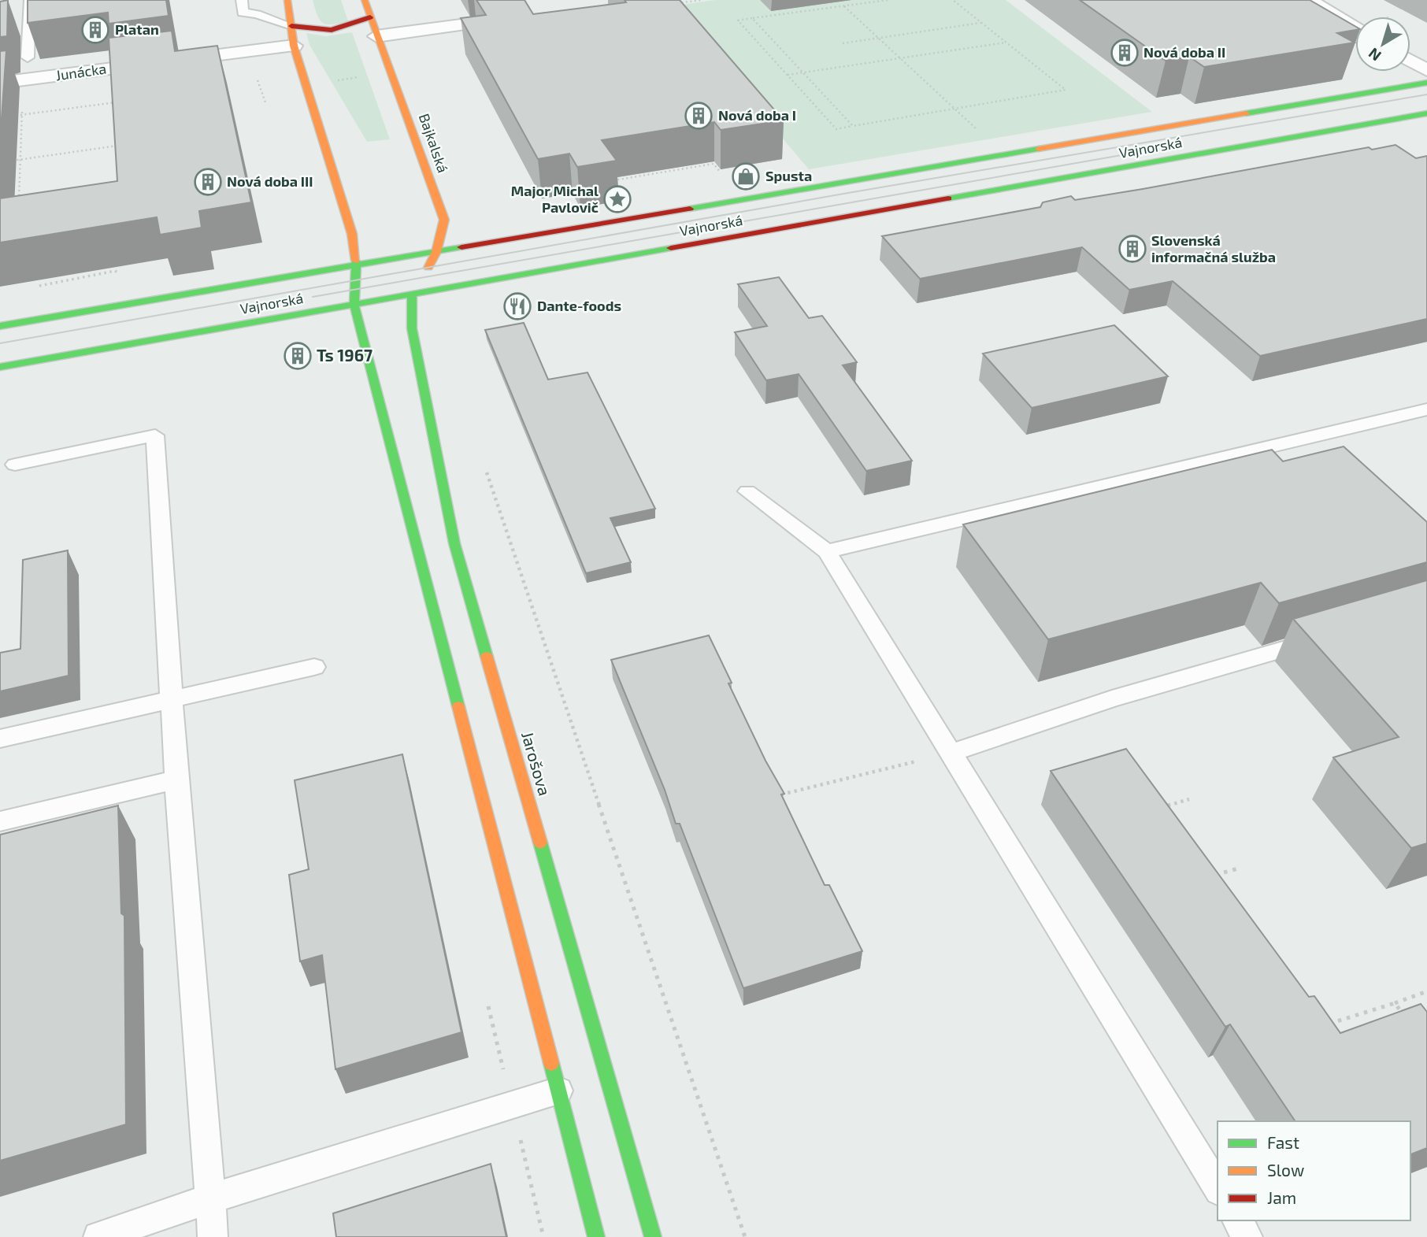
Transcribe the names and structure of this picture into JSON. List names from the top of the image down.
{
  "streets": {
    "main road": ["Bajkalská", "Vajnorská", "Jarošova"],
    "street": ["Junácka"]
  },
  "crossings": [
    ["Bajkalská", "Vajnorská"],
    ["Bajkalská", "Jarošova"],
    ["Vajnorská", "Jarošova"]
  ],
  "places": {
    "building": [
      "Platan",
      "Nová doba II",
      "Nová doba I",
      "Nová doba III",
      "Slovenská informačná služba",
      "Ts 1967"
    ],
    "shop": ["Spusta"],
    "place": ["Major Michal Pavlovič"],
    "restaurant": ["Dante-foods"]
  },
  "legend": ["Fast", "Slow", "Jam"],
  "north": "bottom left"
}
